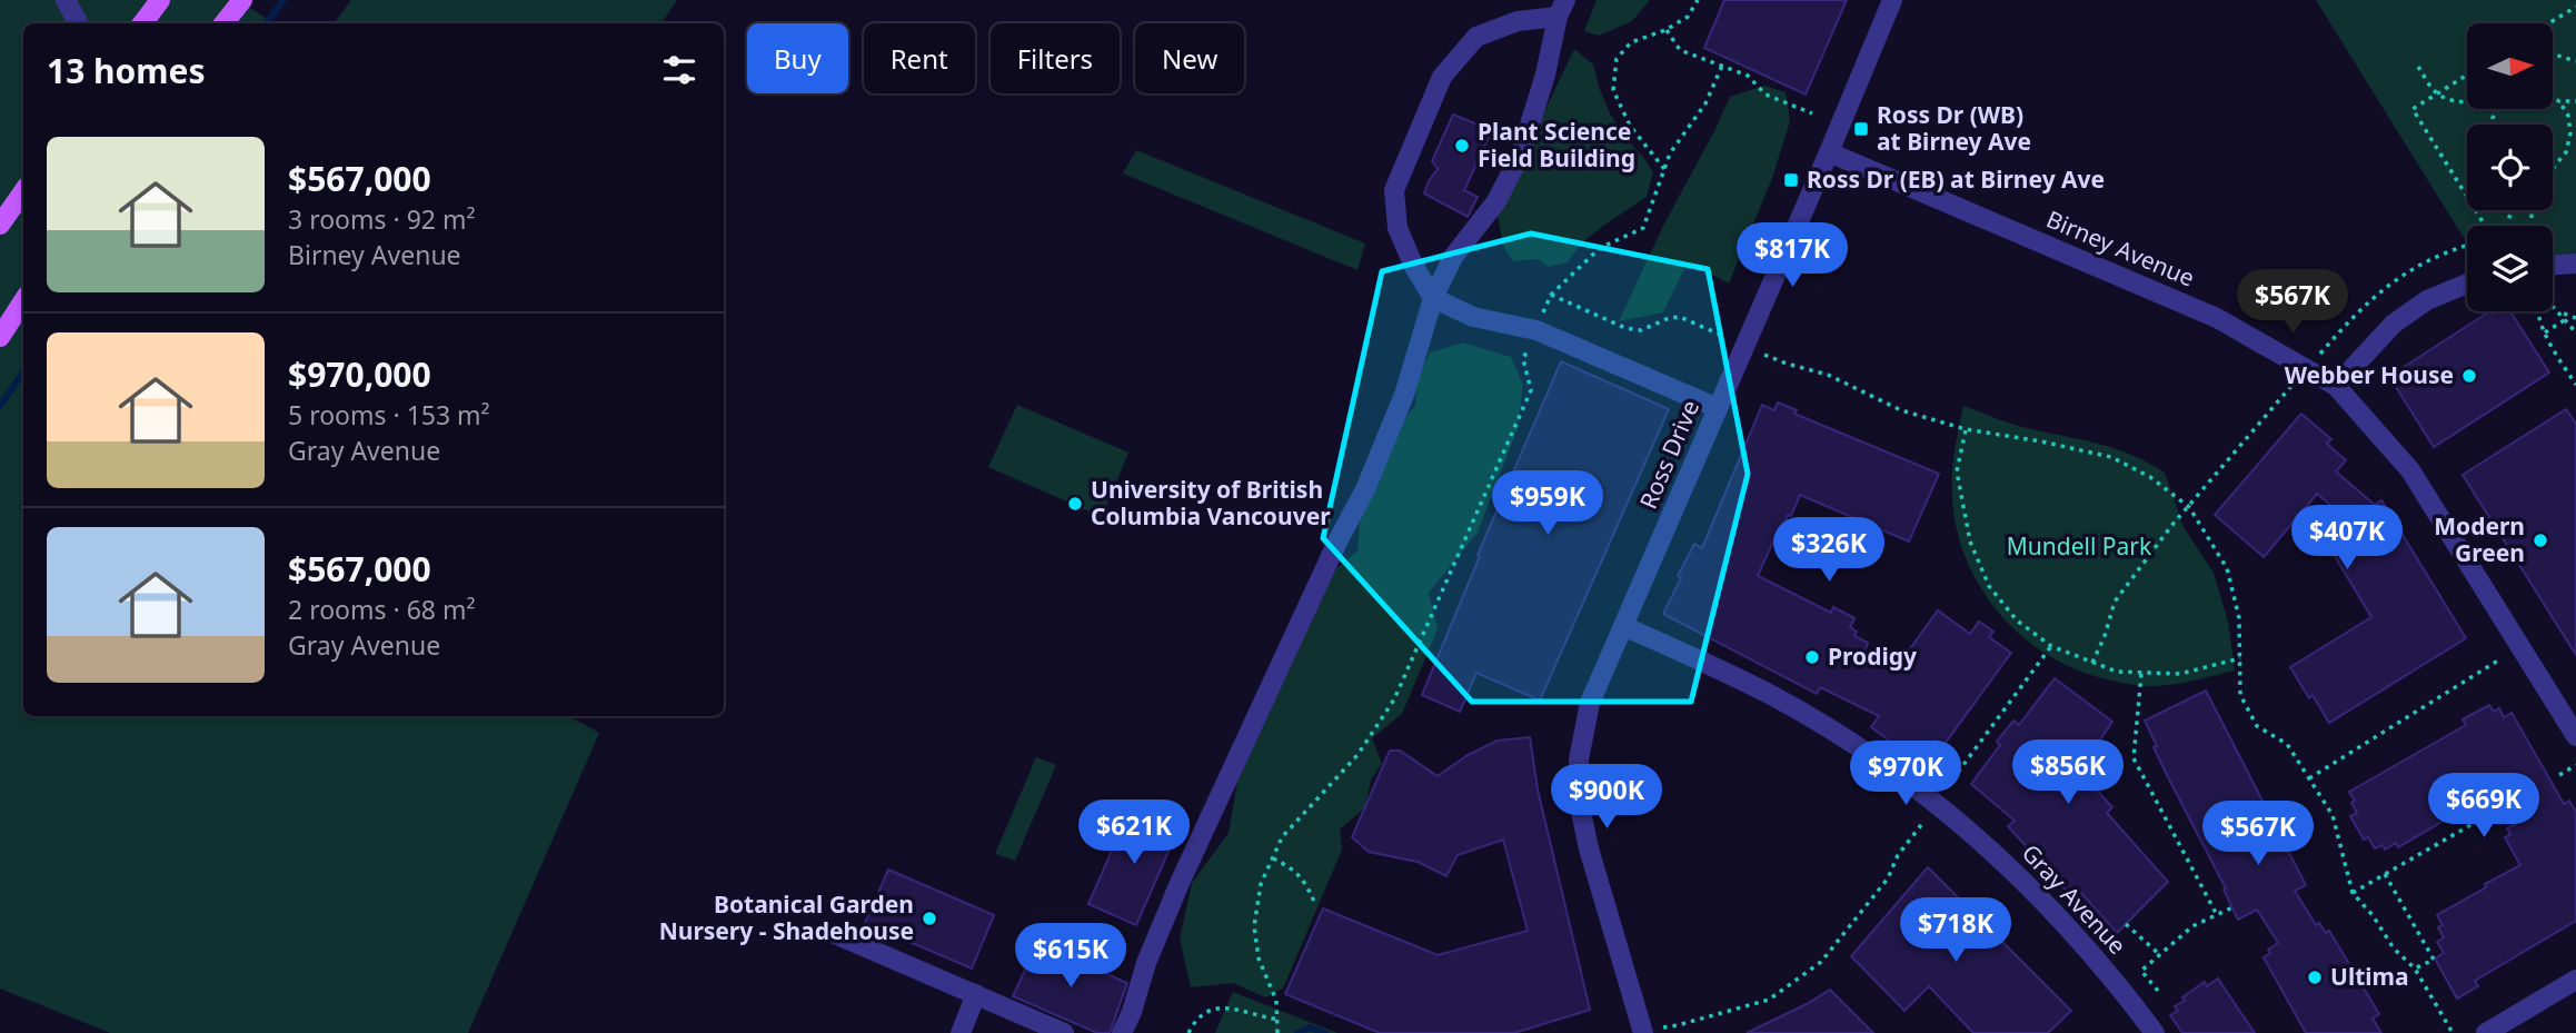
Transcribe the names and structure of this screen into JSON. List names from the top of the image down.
{
  "streets": {
    "street": ["Birney Avenue", "Ross Drive", "Gray Avenue"]
  },
  "crossings": [
    ["Birney Avenue", "Ross Drive"],
    ["Ross Drive", "Gray Avenue"]
  ],
  "parks": ["Mundell Park"],
  "places": {
    "transit": ["Ross Dr (WB) at Birney Ave", "Ross Dr (EB) at Birney Ave"],
    "other": [
      "Plant Science Field Building",
      "Webber House",
      "University of British Columbia Vancouver",
      "Modern Green",
      "Prodigy",
      "Botanical Garden Nursery - Shadehouse",
      "Ultima"
    ]
  },
  "north": "right",
  "page": {
    "chip": [
      "Buy",
      "Rent",
      "Filters",
      "New"
    ],
    "heading": "13 homes",
    "list": [
      {
        "name": "$567,000",
        "note": "3 rooms · 92 m² · Birney Avenue"
      },
      {
        "name": "$970,000",
        "note": "5 rooms · 153 m² · Gray Avenue"
      },
      {
        "name": "$567,000",
        "note": "2 rooms · 68 m² · Gray Avenue"
      }
    ],
    "price": [
      "$817K",
      "$567K",
      "$959K",
      "$407K",
      "$326K",
      "$856K",
      "$970K",
      "$900K",
      "$669K",
      "$621K",
      "$567K",
      "$718K",
      "$615K"
    ]
  }
}
